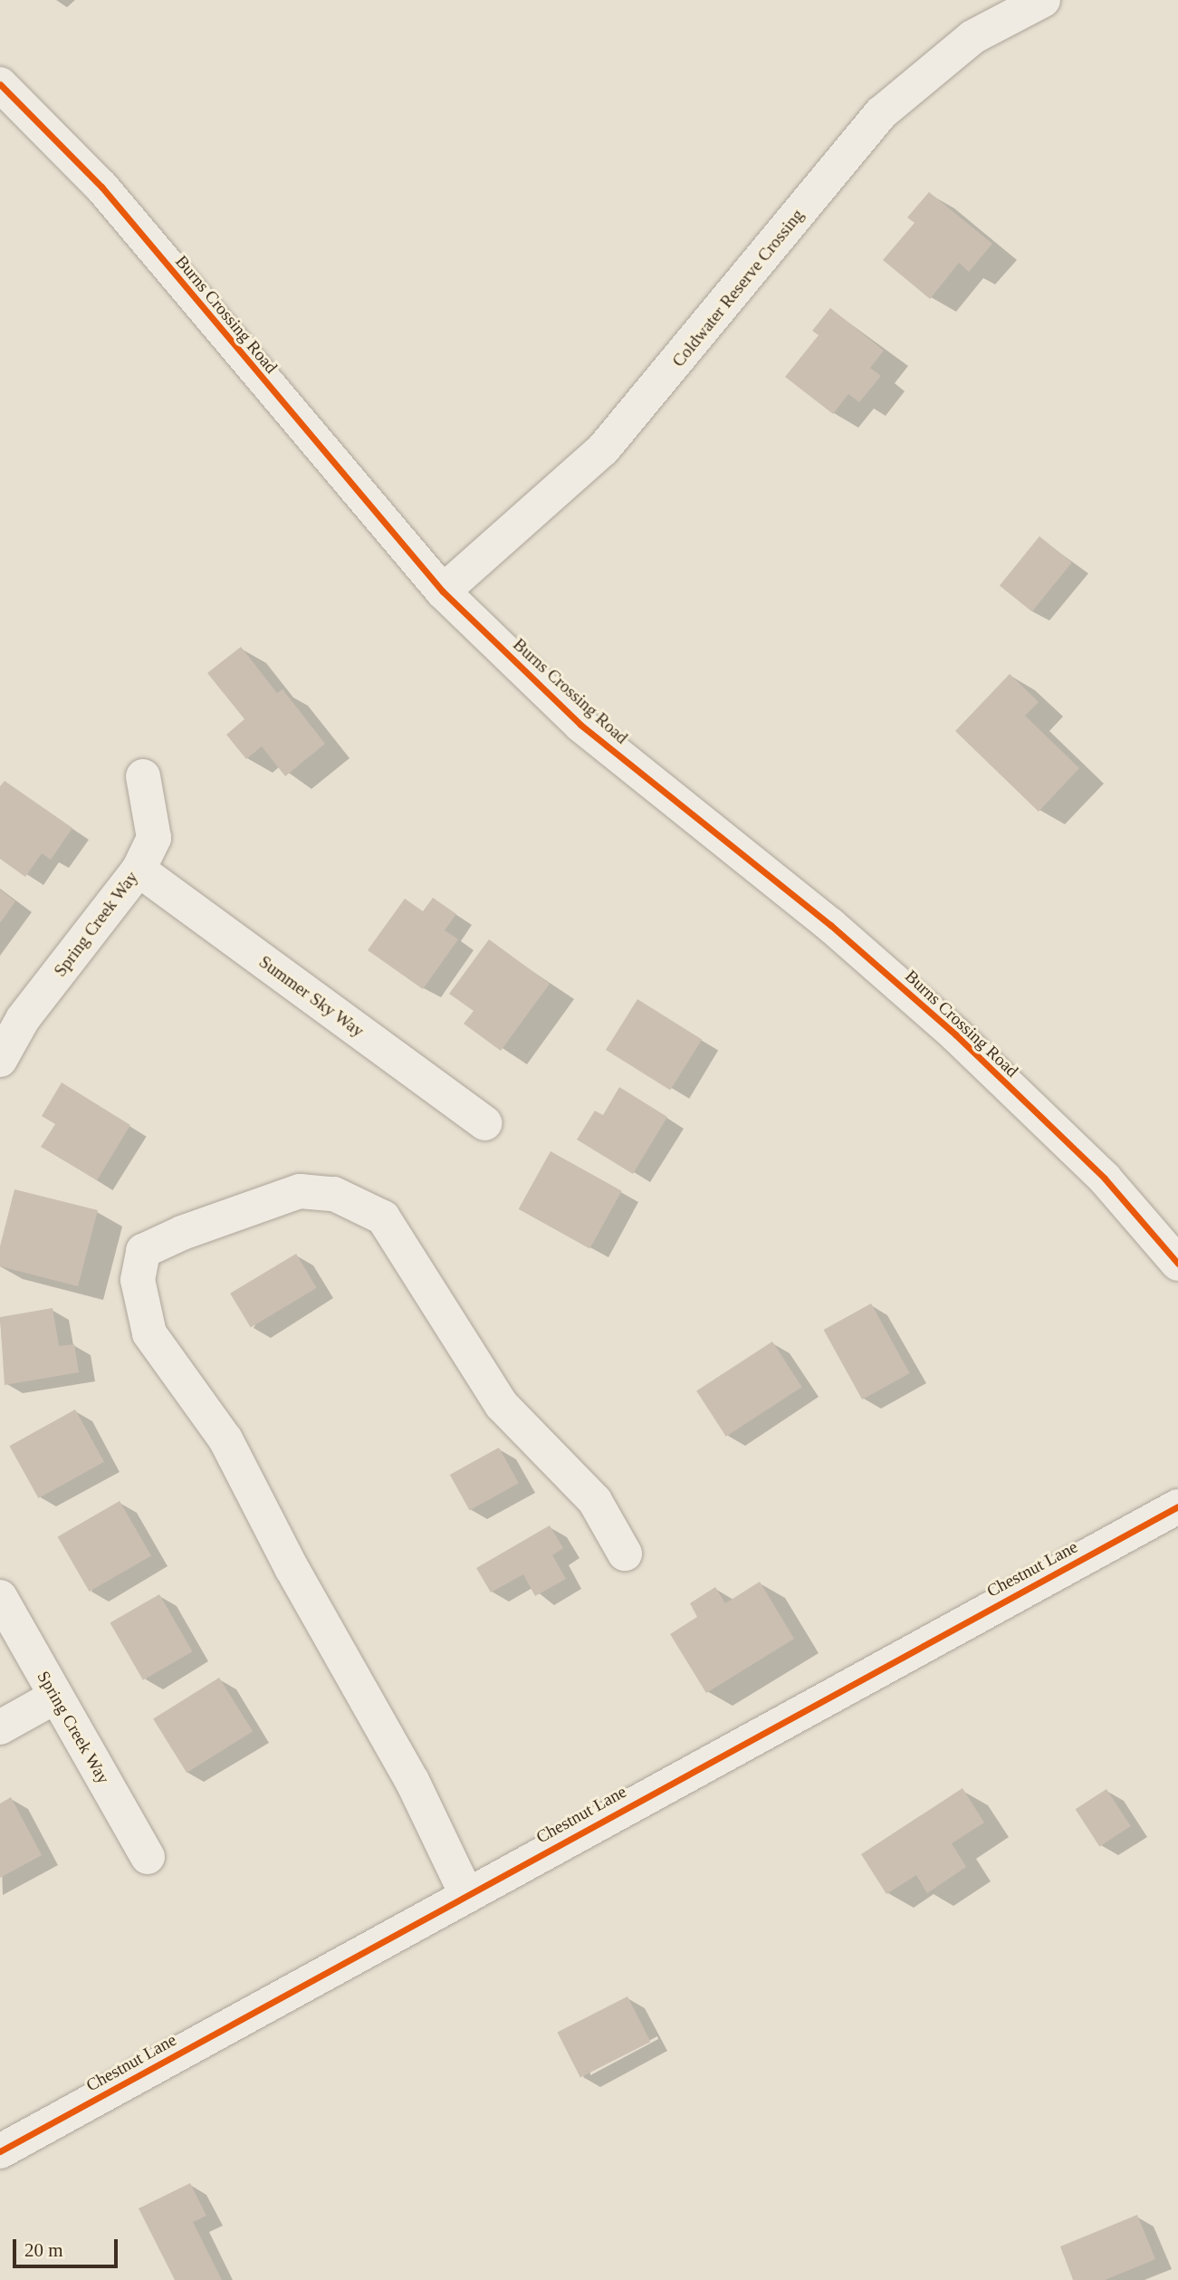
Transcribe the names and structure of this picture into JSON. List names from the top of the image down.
{
  "streets": {
    "street": [
      "Coldwater Reserve Crossing",
      "Burns Crossing Road",
      "Spring Creek Way",
      "Summer Sky Way",
      "Chestnut Lane"
    ]
  },
  "crossings": [
    ["Coldwater Reserve Crossing", "Burns Crossing Road"],
    ["Spring Creek Way", "Summer Sky Way"]
  ],
  "scale_bar": "20 m"
}
